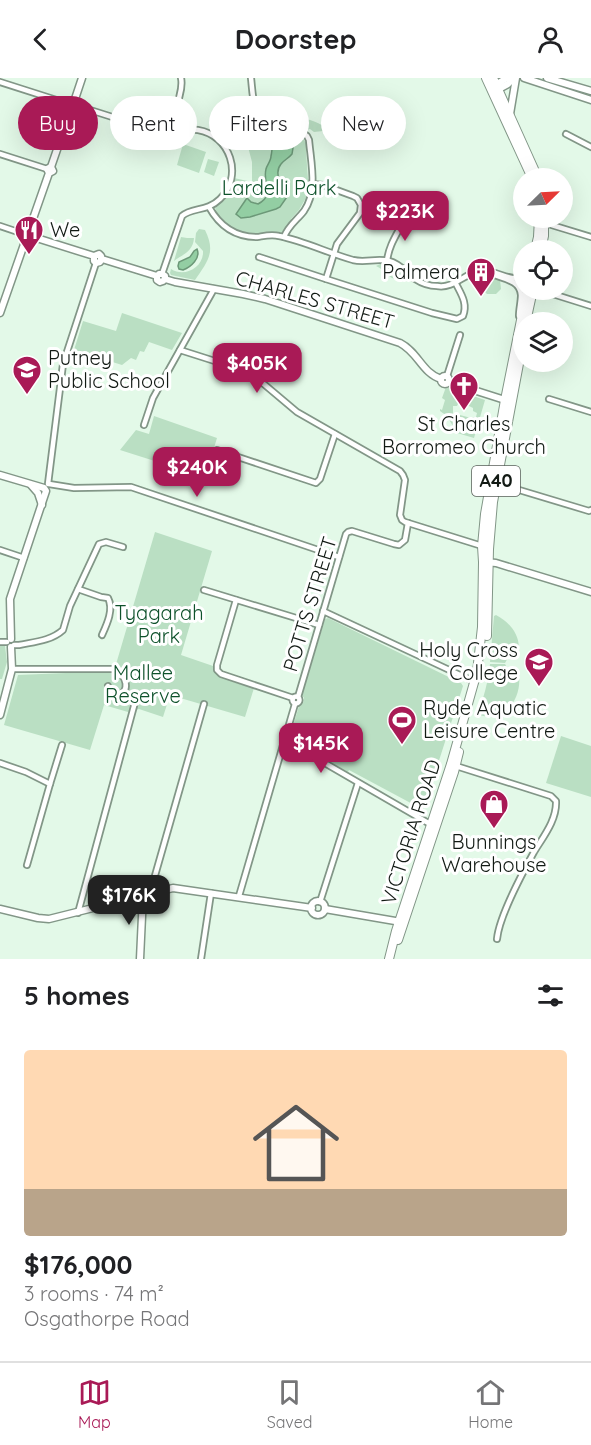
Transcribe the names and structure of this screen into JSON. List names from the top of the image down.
{
  "streets": {
    "highway": ["A40", "VICTORIA ROAD"],
    "street": ["CHARLES STREET", "POTTS STREET"]
  },
  "crossings": [
    ["CHARLES STREET", "VICTORIA ROAD"]
  ],
  "parks": ["Lardelli Park", "Tyagarah Park", "Mallee Reserve"],
  "places": {
    "restaurant": ["We"],
    "building": ["Palmera"],
    "school or university": ["Putney Public School", "Holy Cross College"],
    "church": ["St Charles Borromeo Church"],
    "sports": ["Ryde Aquatic Leisure Centre"],
    "shop": ["Bunnings Warehouse"]
  },
  "north": "top right",
  "page": {
    "header": "Doorstep",
    "chip": [
      "Buy",
      "Rent",
      "Filters",
      "New"
    ],
    "price": [
      "$223K",
      "$405K",
      "$240K",
      "$145K",
      "$176K"
    ],
    "heading": "5 homes",
    "list": [
      {
        "name": "$176,000",
        "note": "3 rooms · 74 m² · Osgathorpe Road"
      }
    ],
    "tabs": ["Map", "Saved", "Home"]
  }
}
